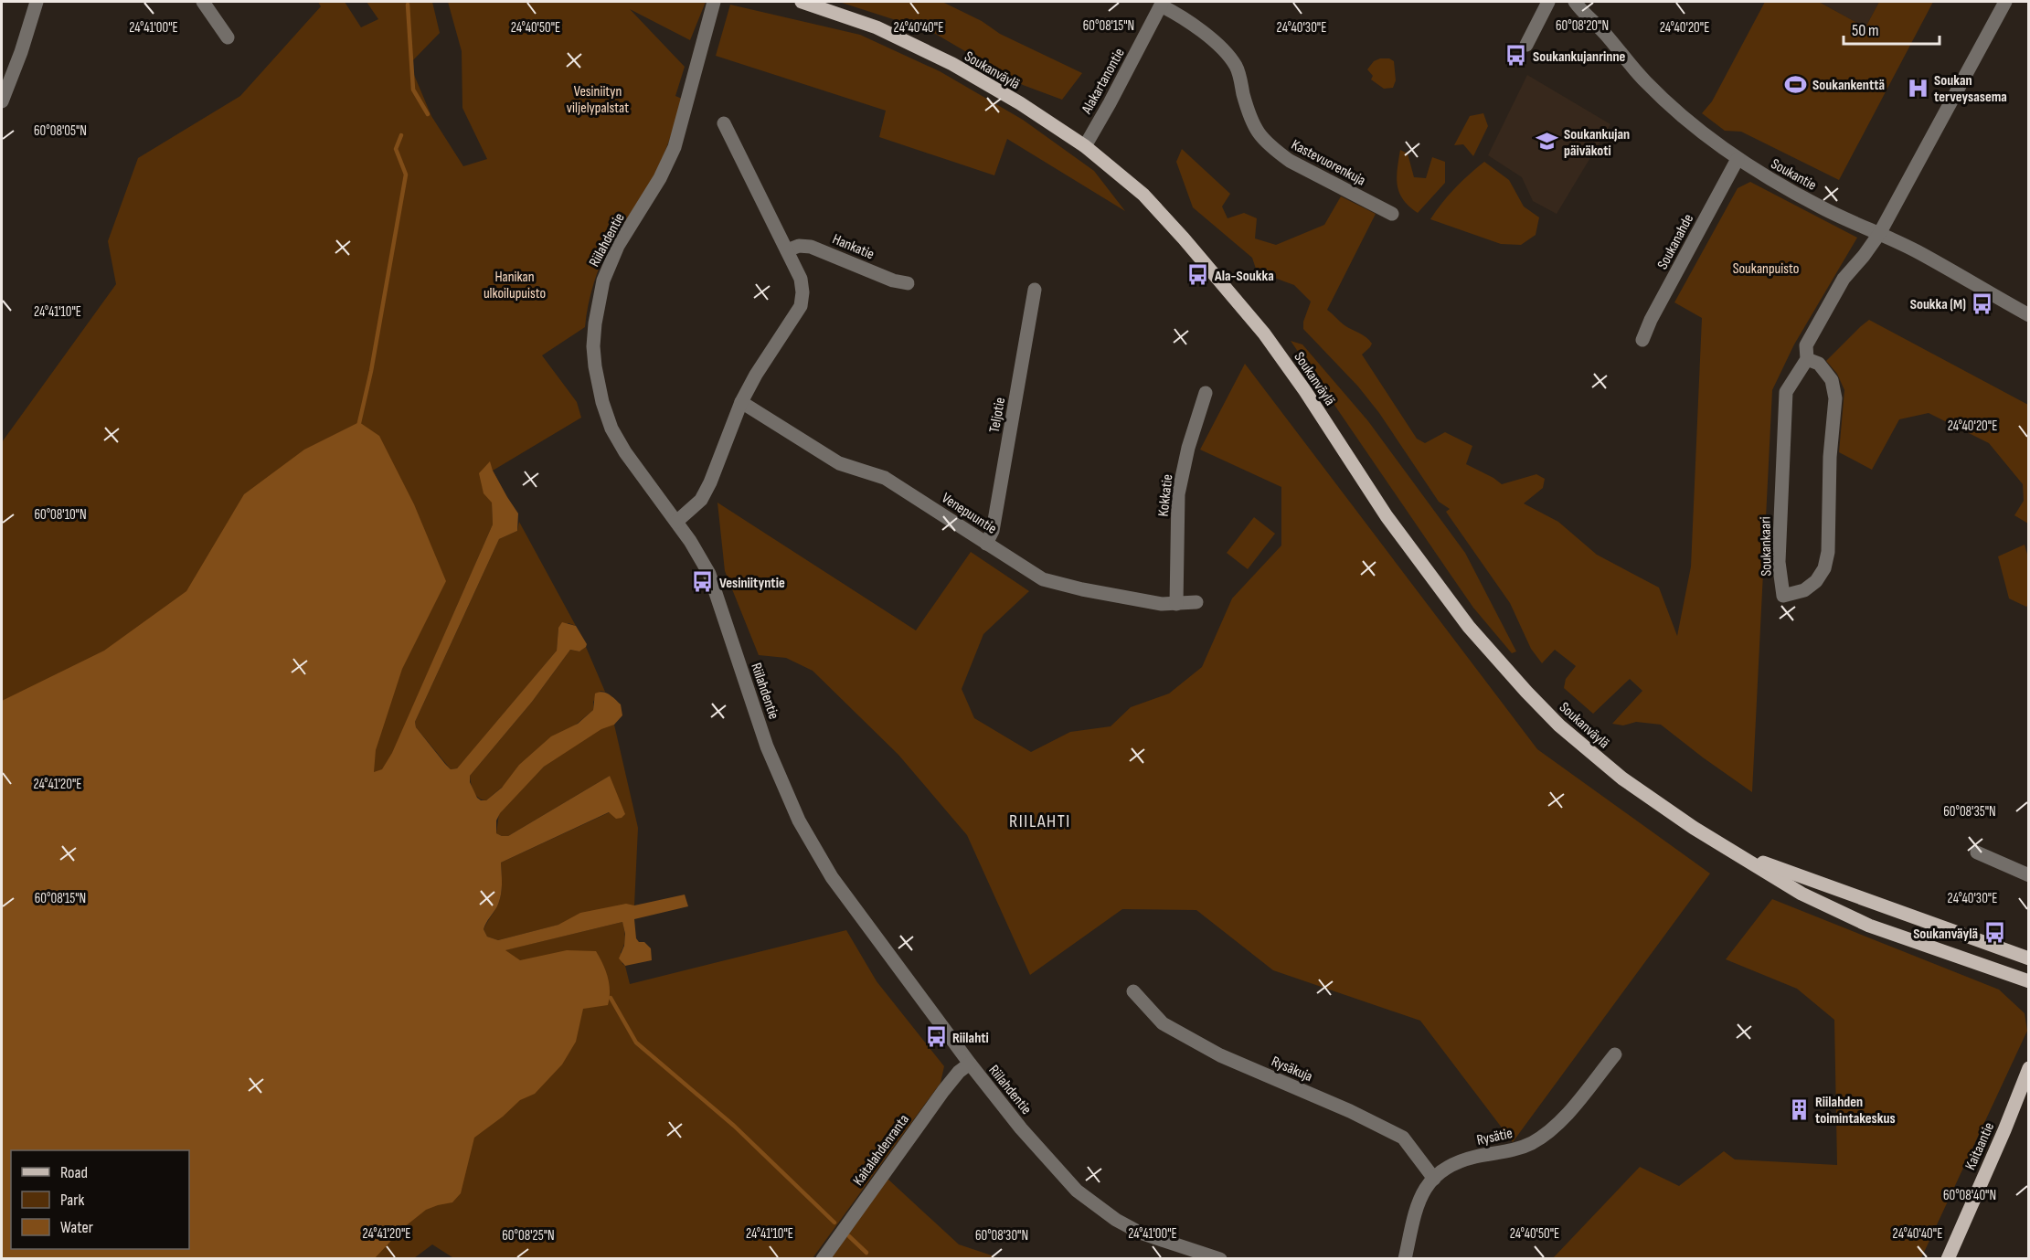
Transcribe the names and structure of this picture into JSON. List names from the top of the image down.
{
  "streets": {
    "main road": ["Soukanväylä", "Kaitaantie"],
    "street": [
      "Alakartanontie",
      "Kastevuorenkuja",
      "Soukantie",
      "Riilahdentie",
      "Soukanahde",
      "Hankatie",
      "Teljotie",
      "Kokkatie",
      "Venepuuntie",
      "Soukankaari",
      "Rysäkuja",
      "Rysätie",
      "Kaitalahdenranta"
    ]
  },
  "crossings": [
    ["Soukanväylä", "Alakartanontie"],
    ["Alakartanontie", "Kastevuorenkuja"],
    ["Soukantie", "Soukanahde"],
    ["Soukantie", "Soukankaari"],
    ["Riilahdentie", "Kaitalahdenranta"],
    ["Teljotie", "Venepuuntie"],
    ["Kokkatie", "Venepuuntie"],
    ["Rysäkuja", "Rysätie"]
  ],
  "districts": ["RIILAHTI"],
  "parks": ["Vesiniityn viljelypalstat", "Soukanpuisto", "Hanikan ulkoilupuisto"],
  "places": {
    "bus stop": [
      "Soukankujanrinne",
      "Ala-Soukka",
      "Soukka (M)",
      "Vesiniityntie",
      "Soukanväylä",
      "Riilahti"
    ],
    "sports": ["Soukankenttä"],
    "hospital": ["Soukan terveysasema"],
    "school or university": ["Soukankujan päiväkoti"],
    "building": ["Riilahden toimintakeskus"]
  },
  "legend": ["Road", "Park", "Water"],
  "scale_bar": "50 m",
  "coordinates": [
    "60°08'15\"N",
    "60°08'20\"N",
    "24°41'00\"E",
    "24°40'40\"E",
    "24°40'30\"E",
    "24°40'20\"E",
    "24°40'50\"E",
    "60°08'05\"N",
    "24°41'10\"E",
    "60°08'10\"N",
    "24°41'20\"E",
    "60°08'35\"N",
    "60°08'40\"N",
    "60°08'25\"N",
    "60°08'30\"N"
  ]
}
